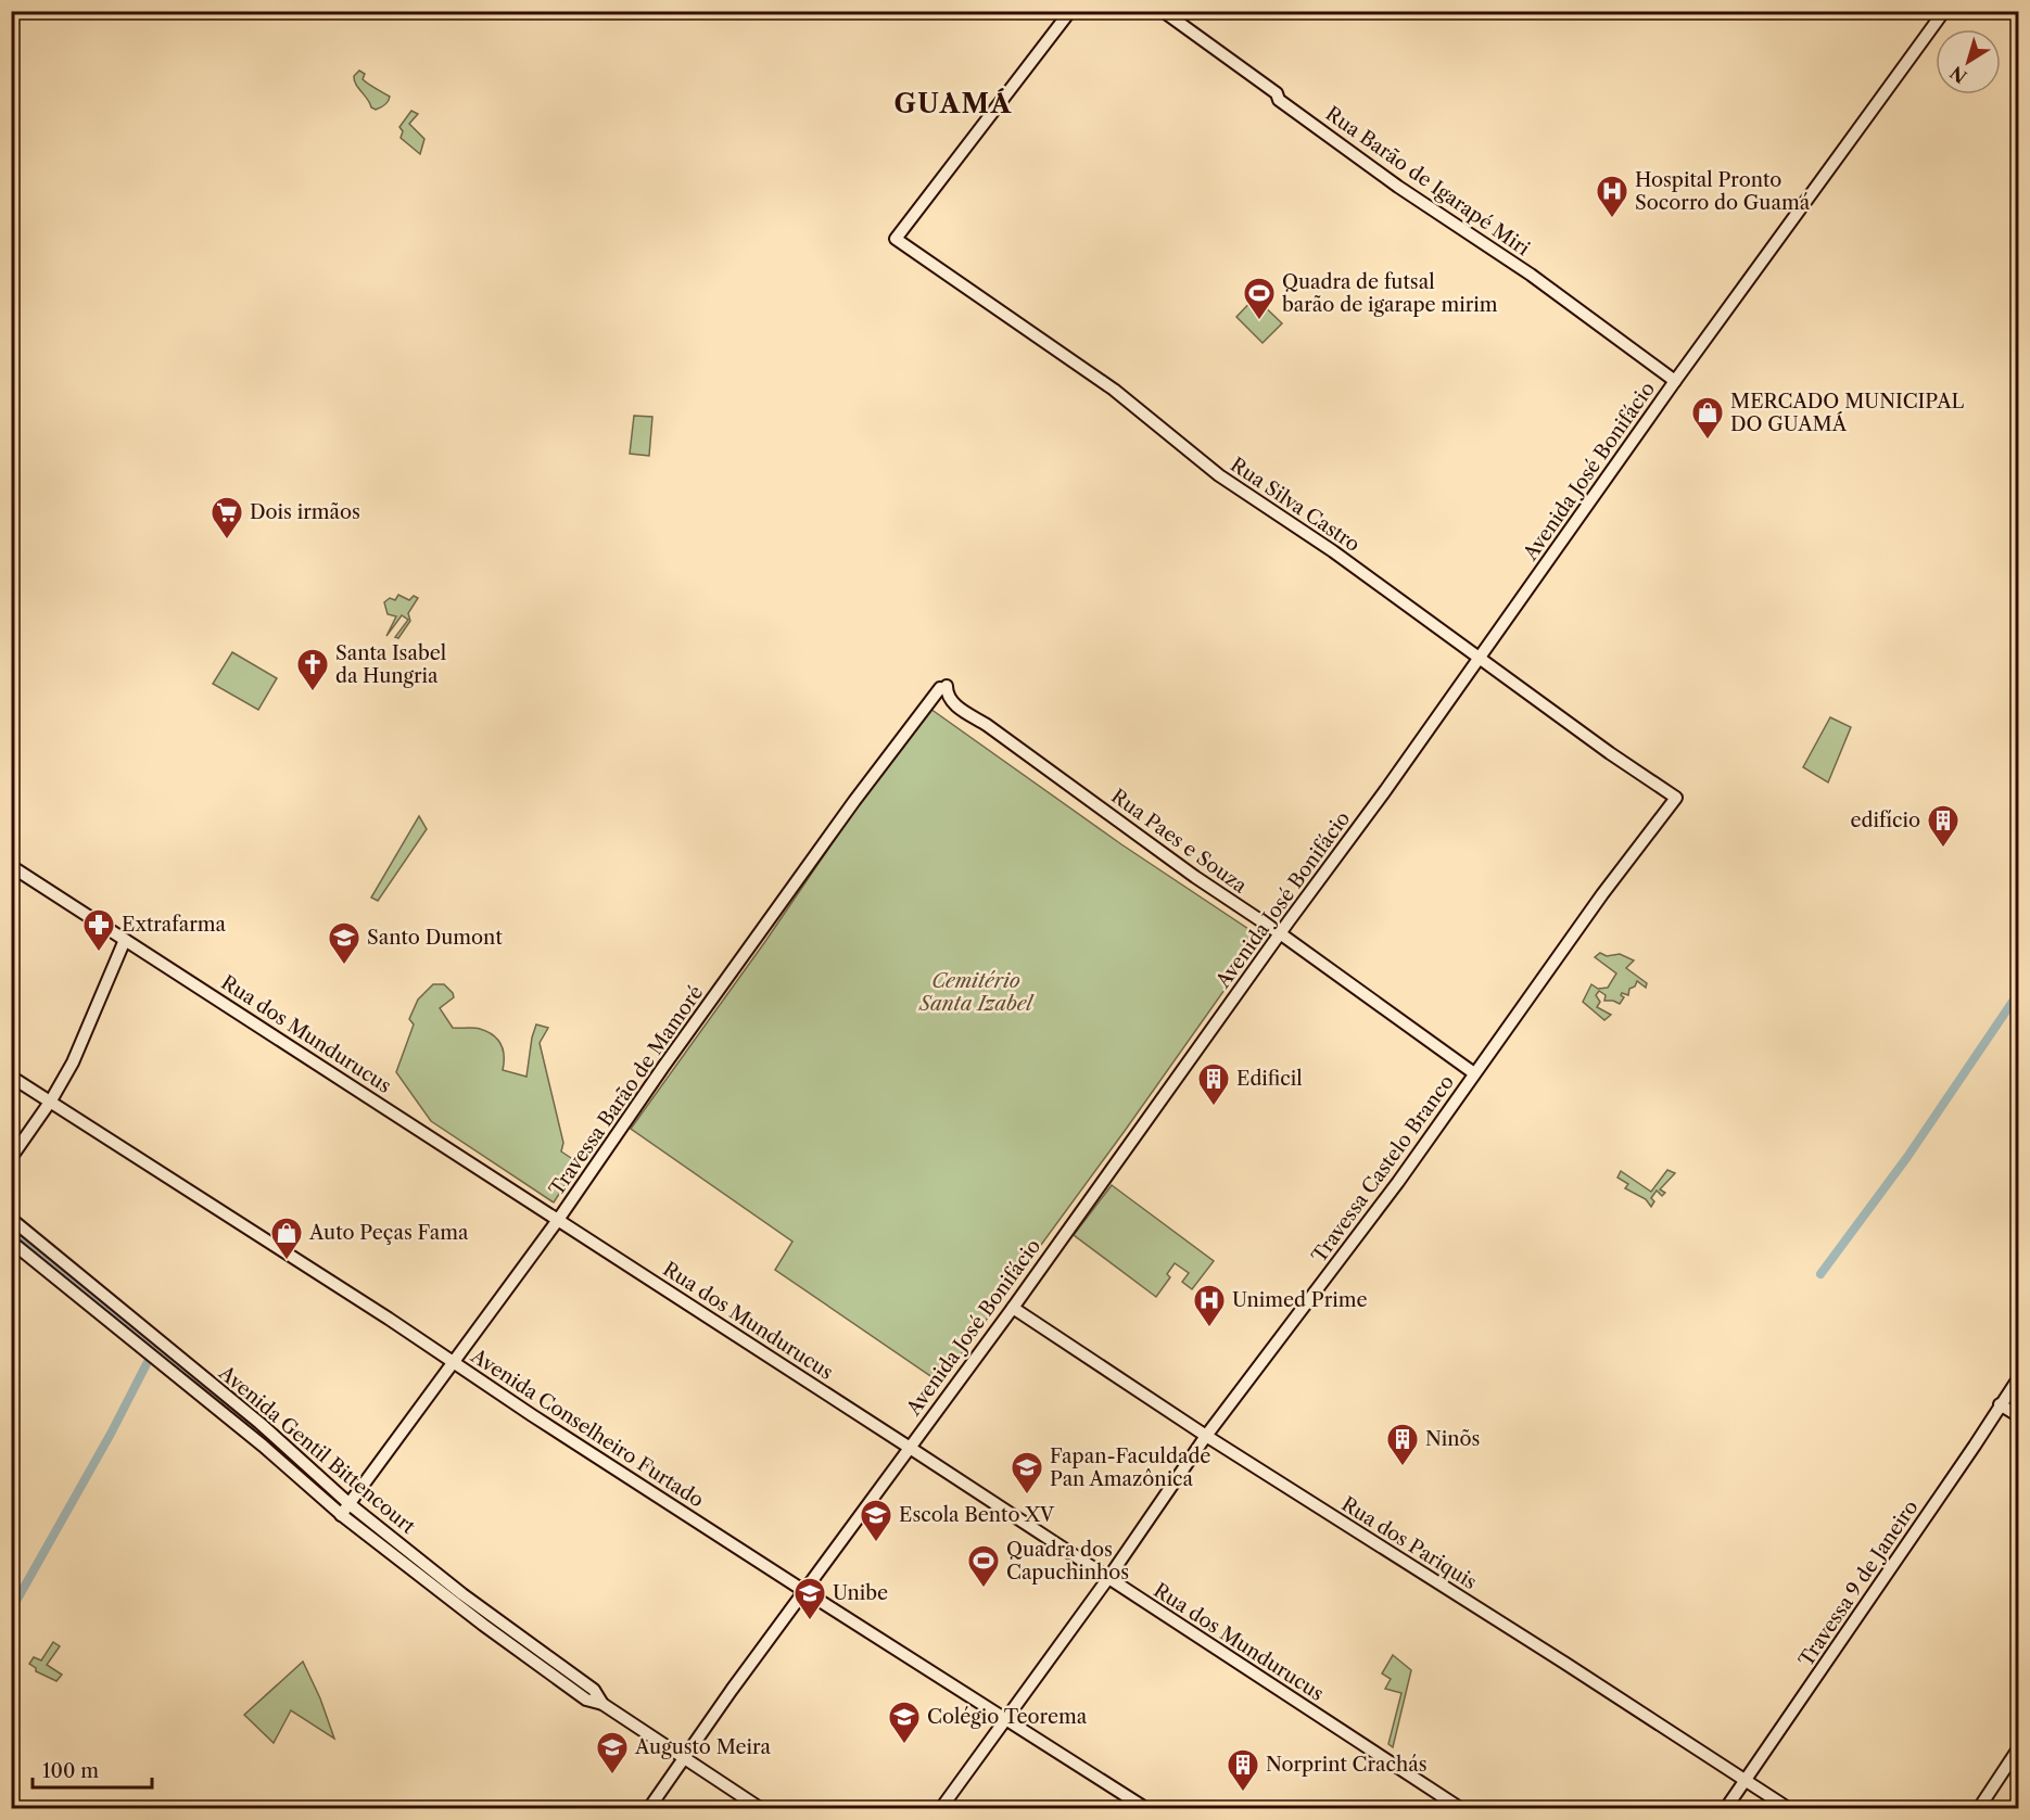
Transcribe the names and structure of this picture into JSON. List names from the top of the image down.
{
  "streets": {
    "street": [
      "Rua Barão de Igarapé Miri",
      "Avenida José Bonifácio",
      "Rua Silva Castro",
      "Rua Paes e Souza",
      "Rua dos Mundurucus",
      "Travessa Barão de Mamoré",
      "Travessa Castelo Branco",
      "Avenida Conselheiro Furtado",
      "Avenida Gentil Bittencourt",
      "Rua dos Pariquis",
      "Travessa 9 de Janeiro"
    ]
  },
  "crossings": [
    ["Rua Barão de Igarapé Miri", "Avenida José Bonifácio"],
    ["Avenida José Bonifácio", "Rua Silva Castro"],
    ["Avenida José Bonifácio", "Rua Paes e Souza"],
    ["Avenida José Bonifácio", "Rua dos Mundurucus"],
    ["Avenida José Bonifácio", "Avenida Conselheiro Furtado"],
    ["Avenida José Bonifácio", "Avenida Gentil Bittencourt"],
    ["Avenida José Bonifácio", "Rua dos Pariquis"],
    ["Rua Silva Castro", "Travessa Castelo Branco"],
    ["Rua Paes e Souza", "Travessa Barão de Mamoré"],
    ["Rua Paes e Souza", "Travessa Castelo Branco"],
    ["Rua dos Mundurucus", "Travessa Barão de Mamoré"],
    ["Rua dos Mundurucus", "Travessa Castelo Branco"],
    ["Travessa Barão de Mamoré", "Avenida Conselheiro Furtado"],
    ["Travessa Barão de Mamoré", "Avenida Gentil Bittencourt"],
    ["Travessa Castelo Branco", "Avenida Conselheiro Furtado"],
    ["Travessa Castelo Branco", "Rua dos Pariquis"],
    ["Rua dos Pariquis", "Travessa 9 de Janeiro"]
  ],
  "districts": ["GUAMÁ"],
  "parks": ["Cemitério Santa Izabel"],
  "places": {
    "hospital": ["Hospital Pronto Socorro do Guamá", "Unimed Prime"],
    "sports": ["Quadra de futsal barão de igarape mirim", "Quadra dos Capuchinhos"],
    "shop": ["MERCADO MUNICIPAL DO GUAMÁ", "Auto Peças Fama"],
    "supermarket": ["Dois irmãos"],
    "church": ["Santa Isabel da Hungria"],
    "building": [
      "edifício",
      "Edificil",
      "Ninõs",
      "Norprint Crachás"
    ],
    "pharmacy": ["Extrafarma"],
    "school or university": [
      "Santo Dumont",
      "Fapan-Faculdade Pan Amazônica",
      "Escola Bento XV",
      "Unibe",
      "Colégio Teorema",
      "Augusto Meira"
    ]
  },
  "scale_bar": "100 m",
  "north": "bottom left"
}
